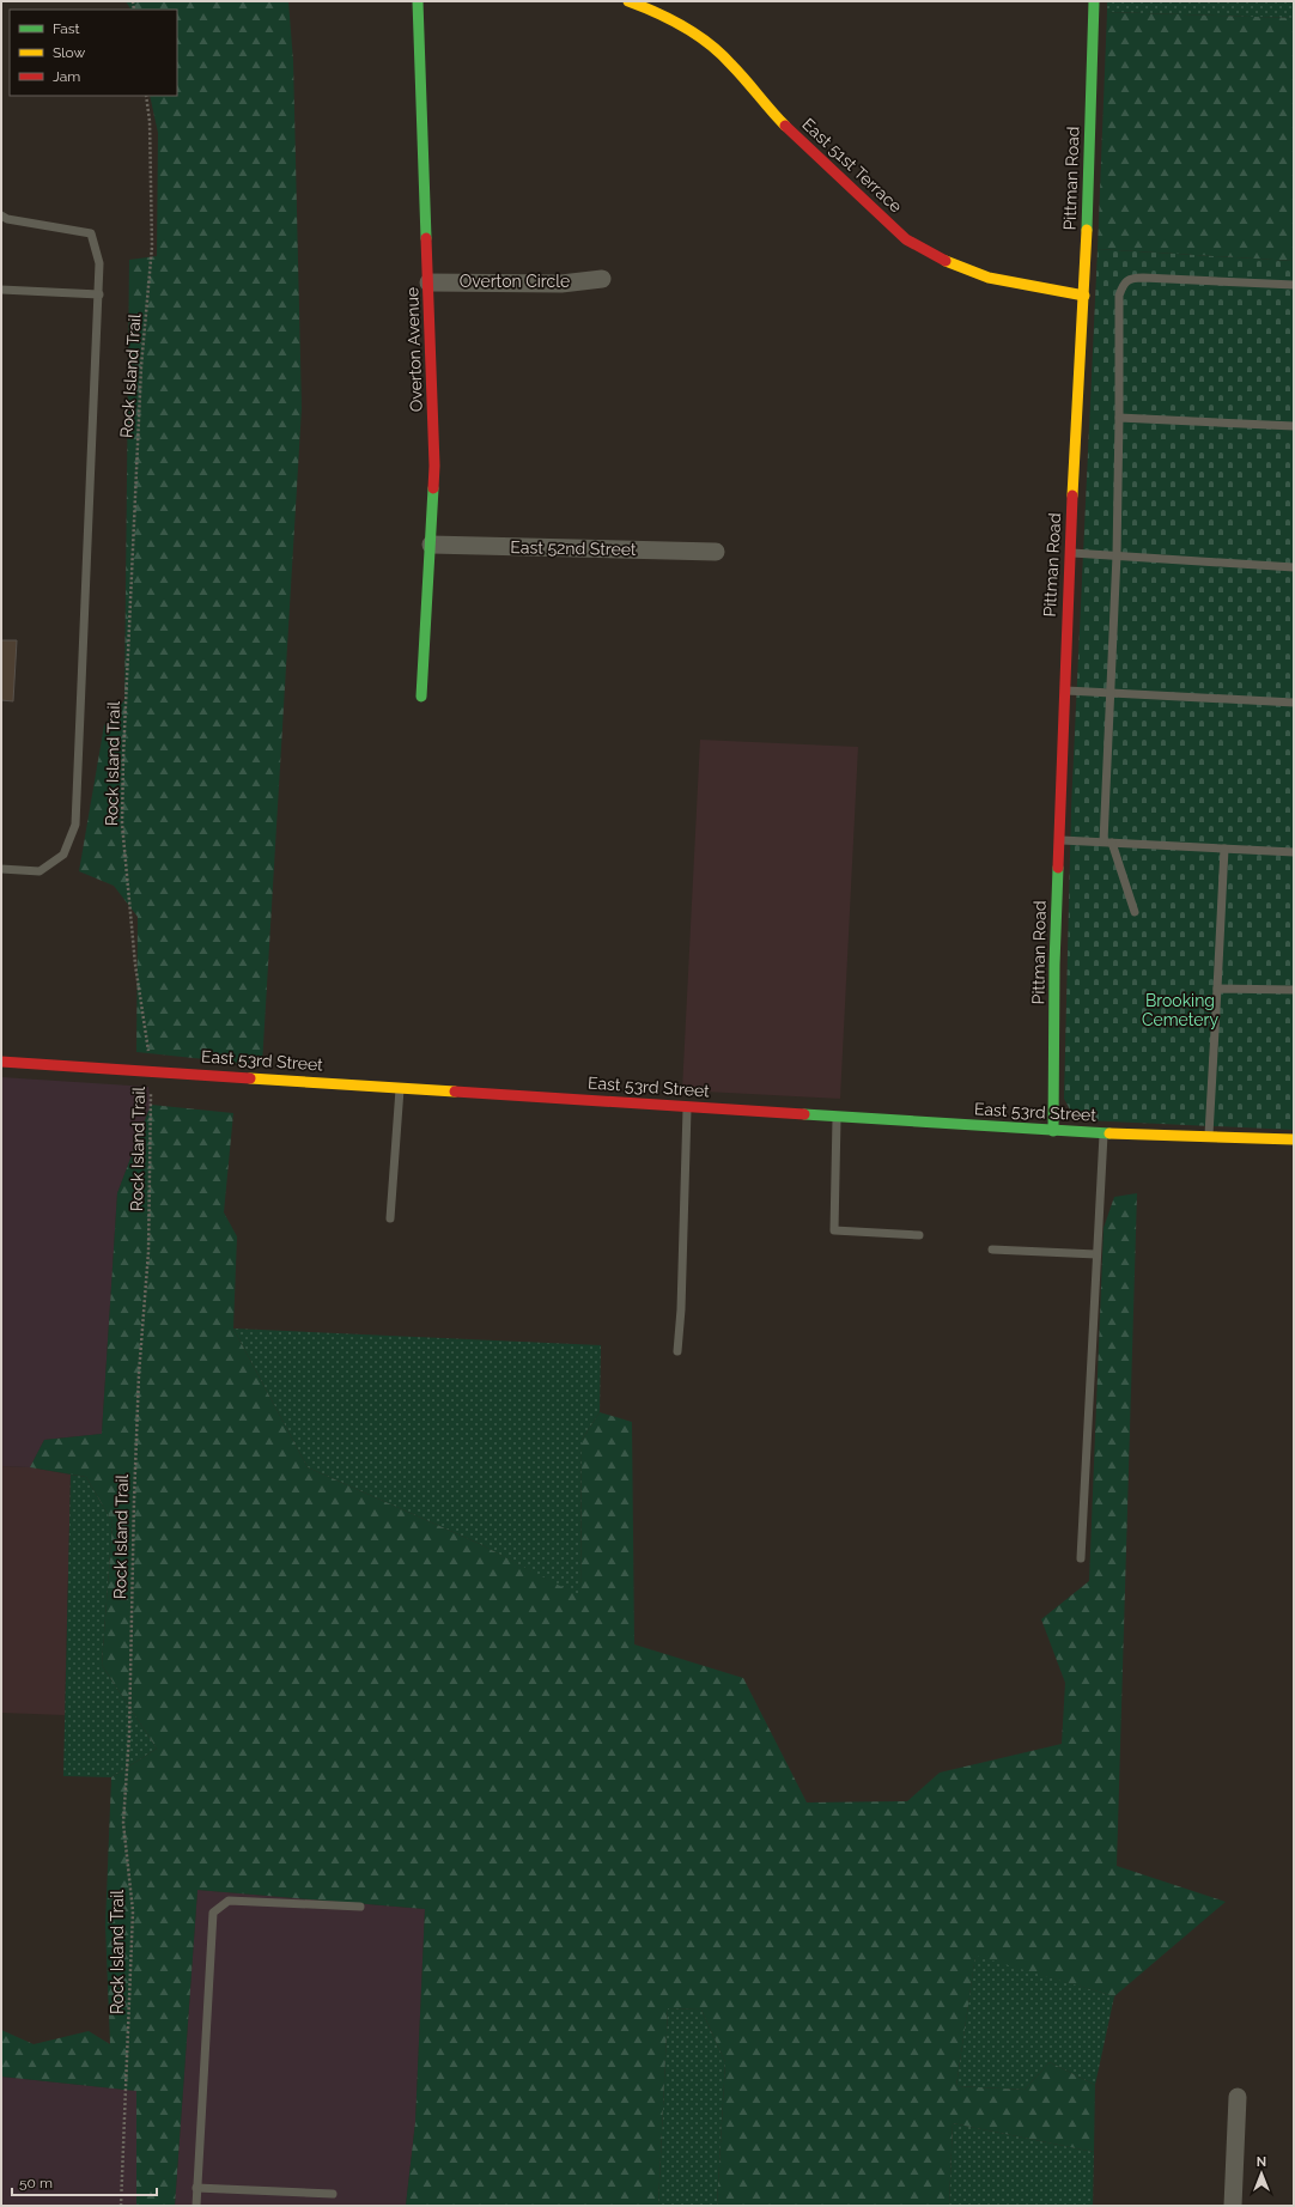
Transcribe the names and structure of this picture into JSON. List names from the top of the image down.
{
  "streets": {
    "street": [
      "East 51st Terrace",
      "Pittman Road",
      "Overton Circle",
      "Overton Avenue",
      "East 52nd Street",
      "East 53rd Street"
    ],
    "path": ["Rock Island Trail"]
  },
  "crossings": [
    ["East 51st Terrace", "Pittman Road"],
    ["Pittman Road", "East 53rd Street"],
    ["Overton Circle", "Overton Avenue"],
    ["Overton Avenue", "East 52nd Street"],
    ["Rock Island Trail", "East 53rd Street"]
  ],
  "parks": ["Brooking Cemetery"],
  "legend": ["Fast", "Slow", "Jam"],
  "scale_bar": "50 m",
  "north": "top"
}
